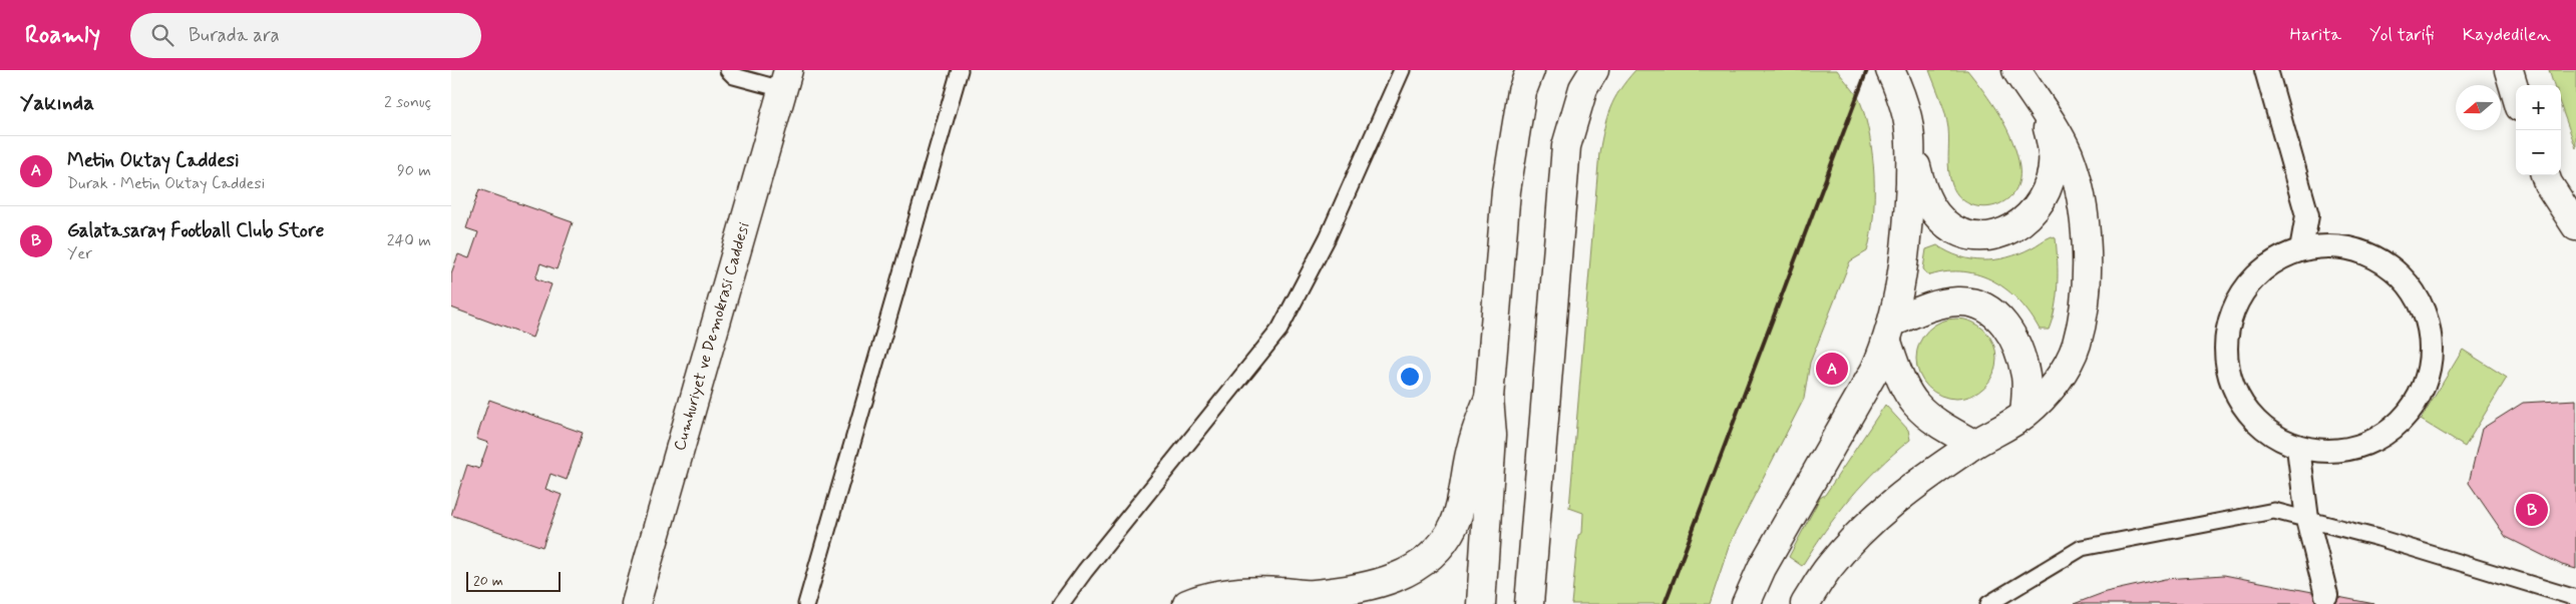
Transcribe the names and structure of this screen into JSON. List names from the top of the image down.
{
  "streets": {
    "main road": ["Cumhuriyet ve Demokrasi Caddesi"]
  },
  "scale_bar": "20 m",
  "north": "left",
  "page": {
    "header": "Roamly",
    "search": "Burada ara",
    "nav": ["Harita", "Yol tarifi", "Kaydedilen"],
    "heading": ["Yakında", "2 sonuç"],
    "map_buttons": ["+", "−"],
    "list": [
      {
        "mark": "A",
        "name": "Metin Oktay Caddesi",
        "note": "Durak · Metin Oktay Caddesi",
        "value": "90 m"
      },
      {
        "mark": "B",
        "name": "Galatasaray Football Club Store",
        "note": "Yer",
        "value": "240 m"
      }
    ],
    "pins": ["A", "B"],
    "scale": "20 m"
  }
}
